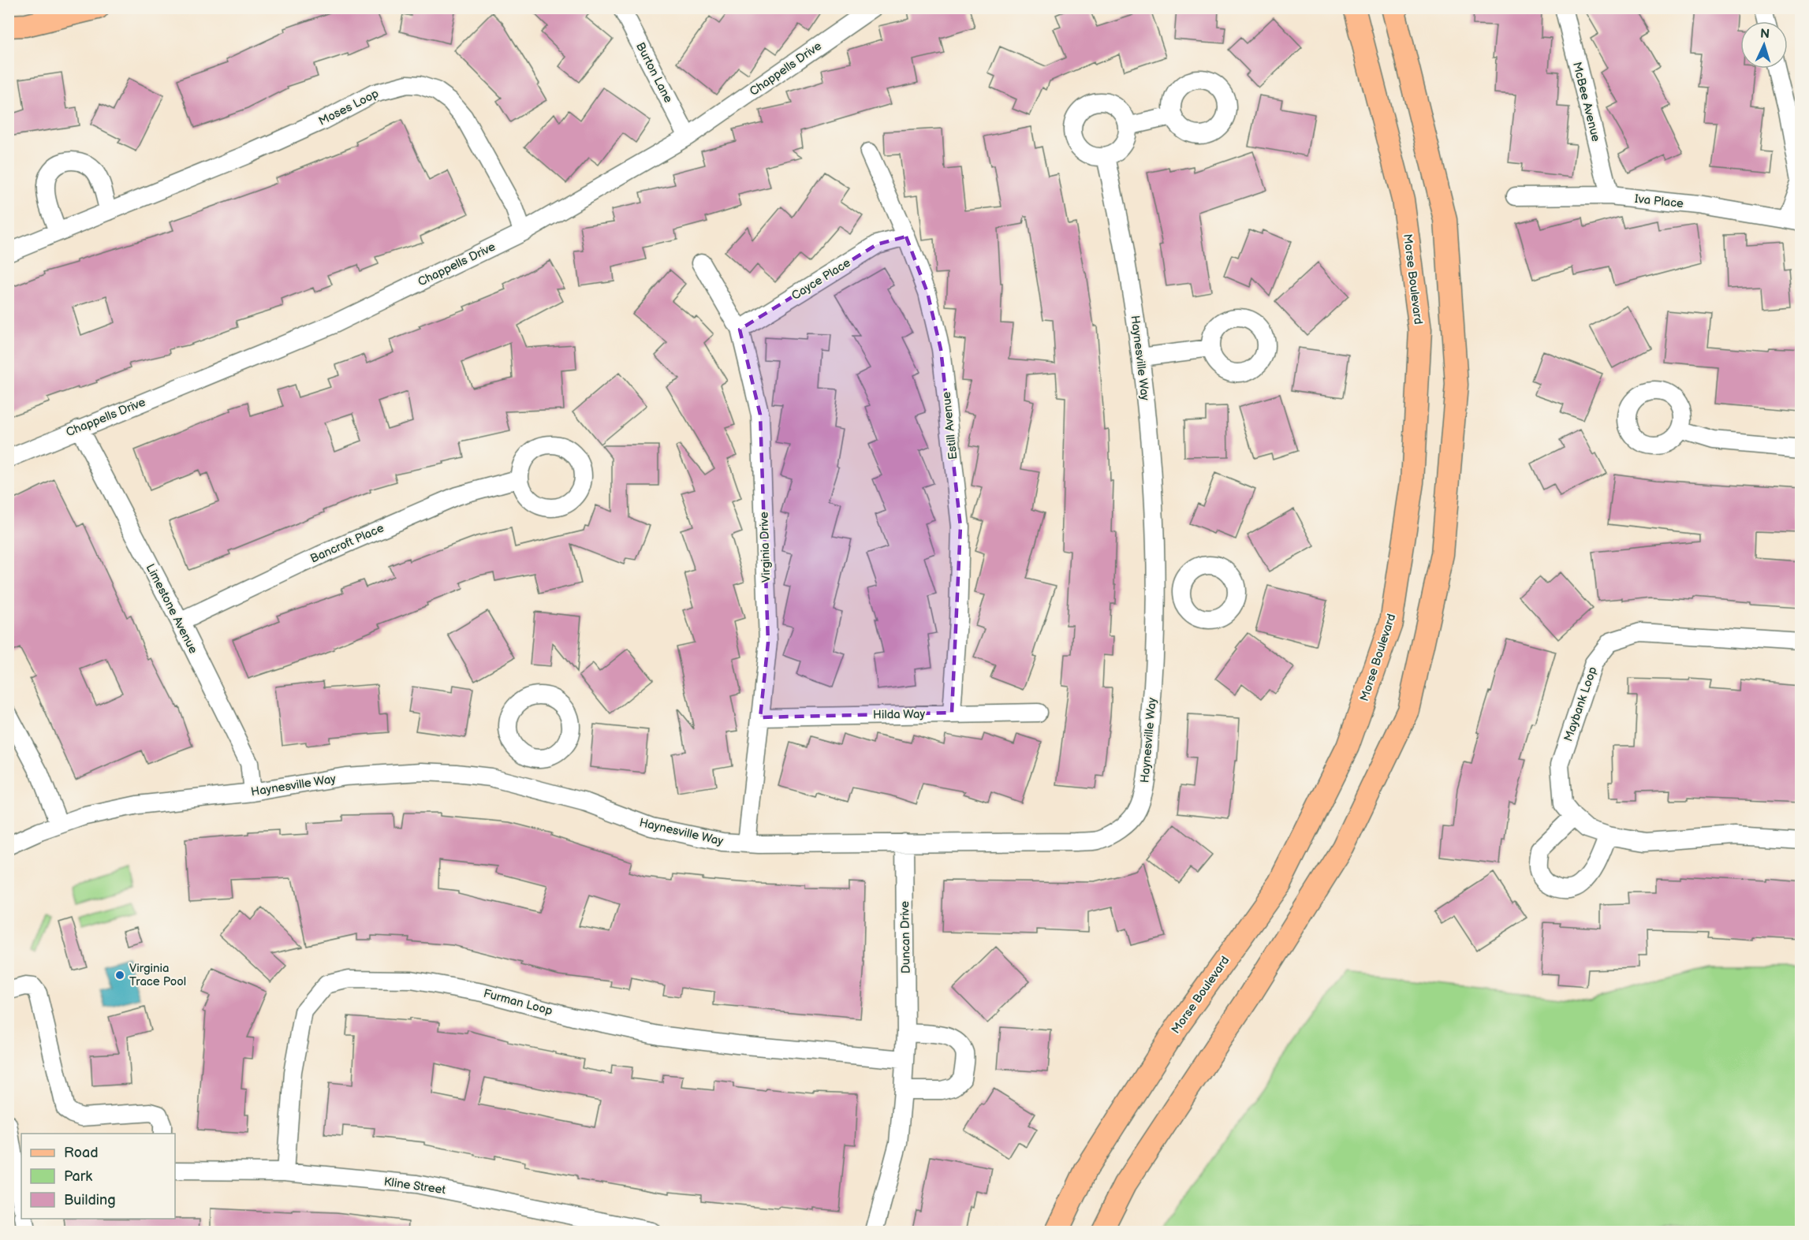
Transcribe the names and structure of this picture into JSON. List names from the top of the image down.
{
  "streets": {
    "main road": ["Morse Boulevard"],
    "street": [
      "Chappells Drive",
      "Burton Lane",
      "McBee Avenue",
      "Moses Loop",
      "Iva Place",
      "Cayce Place",
      "Haynesville Way",
      "Estill Avenue",
      "Bancroft Place",
      "Virginia Drive",
      "Limestone Avenue",
      "Maybank Loop",
      "Hilda Way",
      "Duncan Drive",
      "Furman Loop",
      "Kline Street"
    ]
  },
  "crossings": [
    ["Chappells Drive", "Burton Lane"],
    ["Chappells Drive", "Moses Loop"],
    ["Chappells Drive", "Limestone Avenue"],
    ["McBee Avenue", "Iva Place"],
    ["Cayce Place", "Estill Avenue"],
    ["Cayce Place", "Virginia Drive"],
    ["Haynesville Way", "Virginia Drive"],
    ["Haynesville Way", "Limestone Avenue"],
    ["Haynesville Way", "Duncan Drive"],
    ["Estill Avenue", "Hilda Way"],
    ["Bancroft Place", "Limestone Avenue"],
    ["Virginia Drive", "Hilda Way"],
    ["Duncan Drive", "Furman Loop"],
    ["Furman Loop", "Kline Street"]
  ],
  "places": ["Virginia Trace Pool"],
  "legend": ["Road", "Park", "Building"],
  "north": "top"
}
